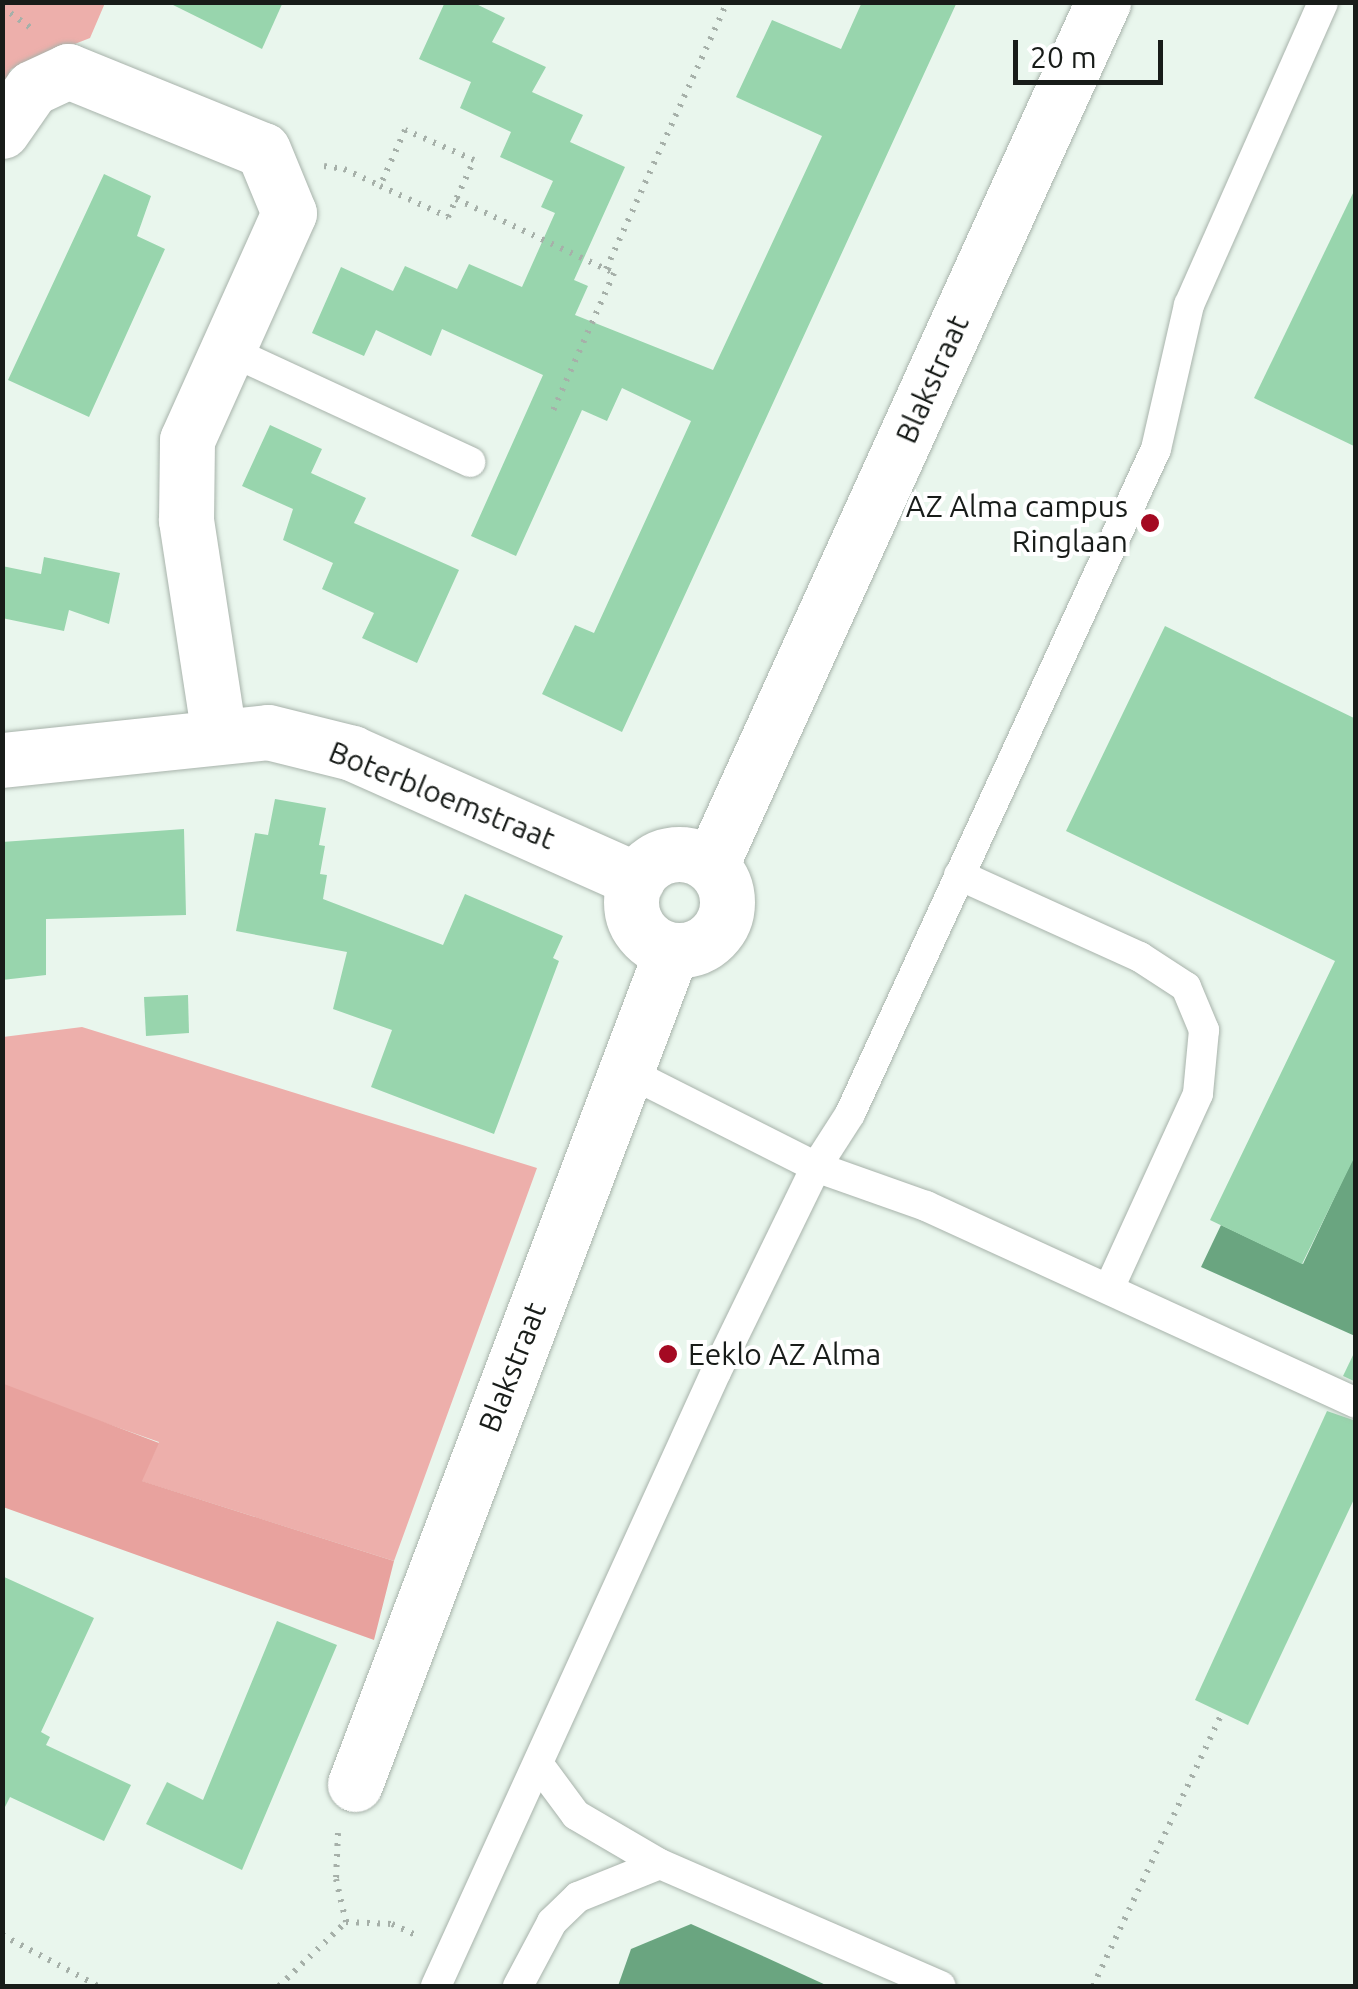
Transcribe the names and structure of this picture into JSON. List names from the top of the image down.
{
  "streets": {
    "street": ["Blakstraat", "Boterbloemstraat"]
  },
  "crossings": [
    ["Blakstraat", "Boterbloemstraat"]
  ],
  "places": ["AZ Alma campus Ringlaan", "Eeklo AZ Alma"],
  "scale_bar": "20 m"
}
